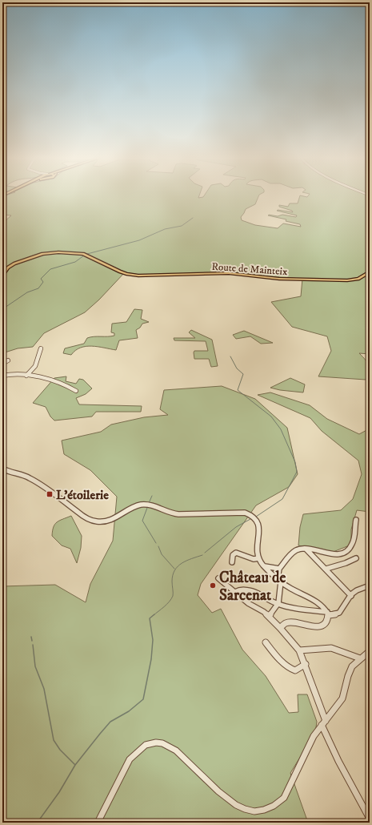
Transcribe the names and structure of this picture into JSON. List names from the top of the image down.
{
  "streets": {
    "main road": ["Route de Mainteix"]
  },
  "places": {
    "transit": ["L'étoilerie"],
    "other": ["Château de Sarcenat"]
  }
}
